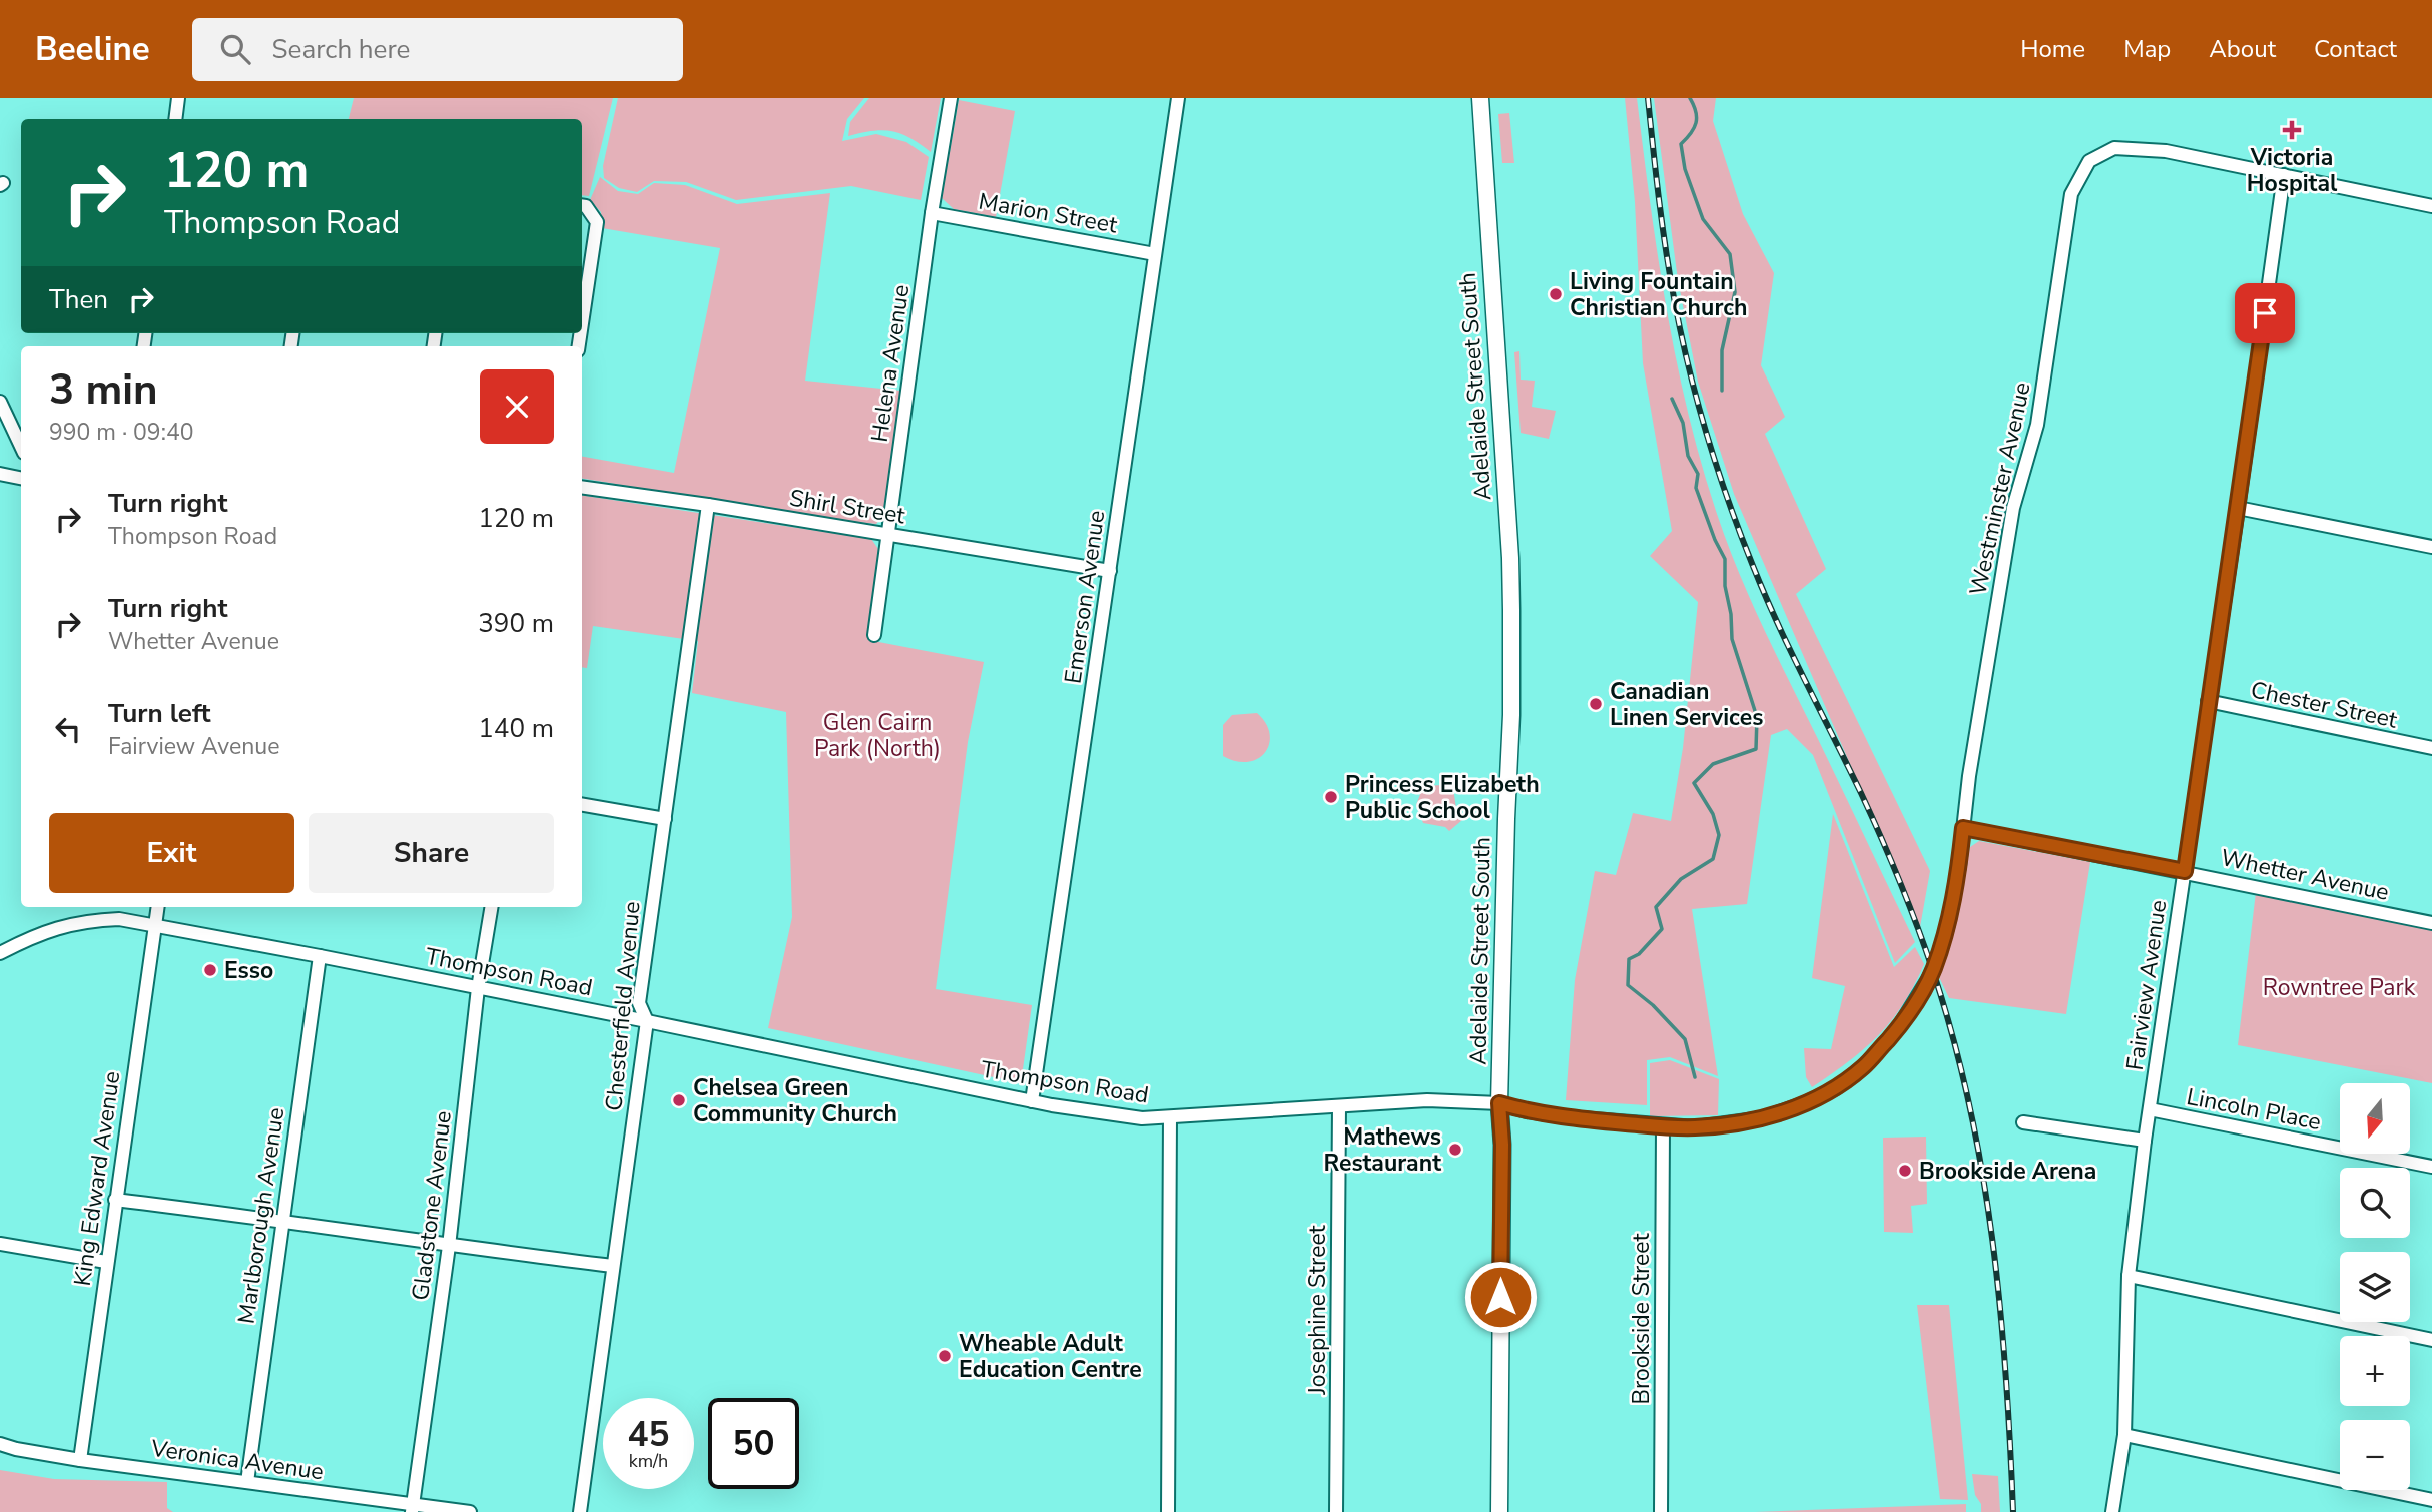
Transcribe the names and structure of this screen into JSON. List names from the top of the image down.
{
  "streets": {
    "main road": ["Adelaide Street South"],
    "street": [
      "Marion Street",
      "Helena Avenue",
      "Westminster Avenue",
      "Shirl Street",
      "Emerson Avenue",
      "Chester Street",
      "Whetter Avenue",
      "Thompson Road",
      "Fairview Avenue",
      "Chesterfield Avenue",
      "Lincoln Place",
      "King Edward Avenue",
      "Gladstone Avenue",
      "Marlborough Avenue",
      "Josephine Street",
      "Brookside Street",
      "Veronica Avenue"
    ]
  },
  "crossings": [
    ["Marion Street", "Helena Avenue"],
    ["Marion Street", "Emerson Avenue"],
    ["Helena Avenue", "Shirl Street"],
    ["Adelaide Street South", "Thompson Road"],
    ["Westminster Avenue", "Whetter Avenue"],
    ["Westminster Avenue", "Thompson Road"],
    ["Westminster Avenue", "Fairview Avenue"],
    ["Shirl Street", "Emerson Avenue"],
    ["Shirl Street", "Chesterfield Avenue"],
    ["Emerson Avenue", "Thompson Road"],
    ["Chester Street", "Fairview Avenue"],
    ["Whetter Avenue", "Thompson Road"],
    ["Whetter Avenue", "Fairview Avenue"],
    ["Thompson Road", "Chesterfield Avenue"],
    ["Thompson Road", "King Edward Avenue"],
    ["Thompson Road", "Gladstone Avenue"],
    ["Thompson Road", "Marlborough Avenue"],
    ["Thompson Road", "Josephine Street"],
    ["Thompson Road", "Brookside Street"],
    ["Fairview Avenue", "Lincoln Place"],
    ["King Edward Avenue", "Veronica Avenue"],
    ["Gladstone Avenue", "Veronica Avenue"],
    ["Marlborough Avenue", "Veronica Avenue"]
  ],
  "parks": ["Glen Cairn Park (North)", "Rowntree Park"],
  "places": {
    "health": ["Victoria Hospital"],
    "other": [
      "Living Fountain Christian Church",
      "Canadian Linen Services",
      "Princess Elizabeth Public School",
      "Esso",
      "Chelsea Green Community Church",
      "Mathews Restaurant",
      "Brookside Arena",
      "Wheable Adult Education Centre"
    ]
  },
  "north": "bottom",
  "page": {
    "header": "Beeline",
    "search": "Search here",
    "nav": [
      "Home",
      "Map",
      "About",
      "Contact"
    ],
    "turn": ["120 m", "Thompson Road"],
    "then": "Then",
    "heading": ["3 min", "990 m · 09:40"],
    "list": [
      {
        "name": "Turn right",
        "note": "Thompson Road",
        "value": "120 m"
      },
      {
        "name": "Turn right",
        "note": "Whetter Avenue",
        "value": "390 m"
      },
      {
        "name": "Turn left",
        "note": "Fairview Avenue",
        "value": "140 m"
      }
    ],
    "buttons": ["Exit", "Share"],
    "map_buttons": ["+", "−"],
    "speed": "45 km/h",
    "limit": "50"
  }
}
